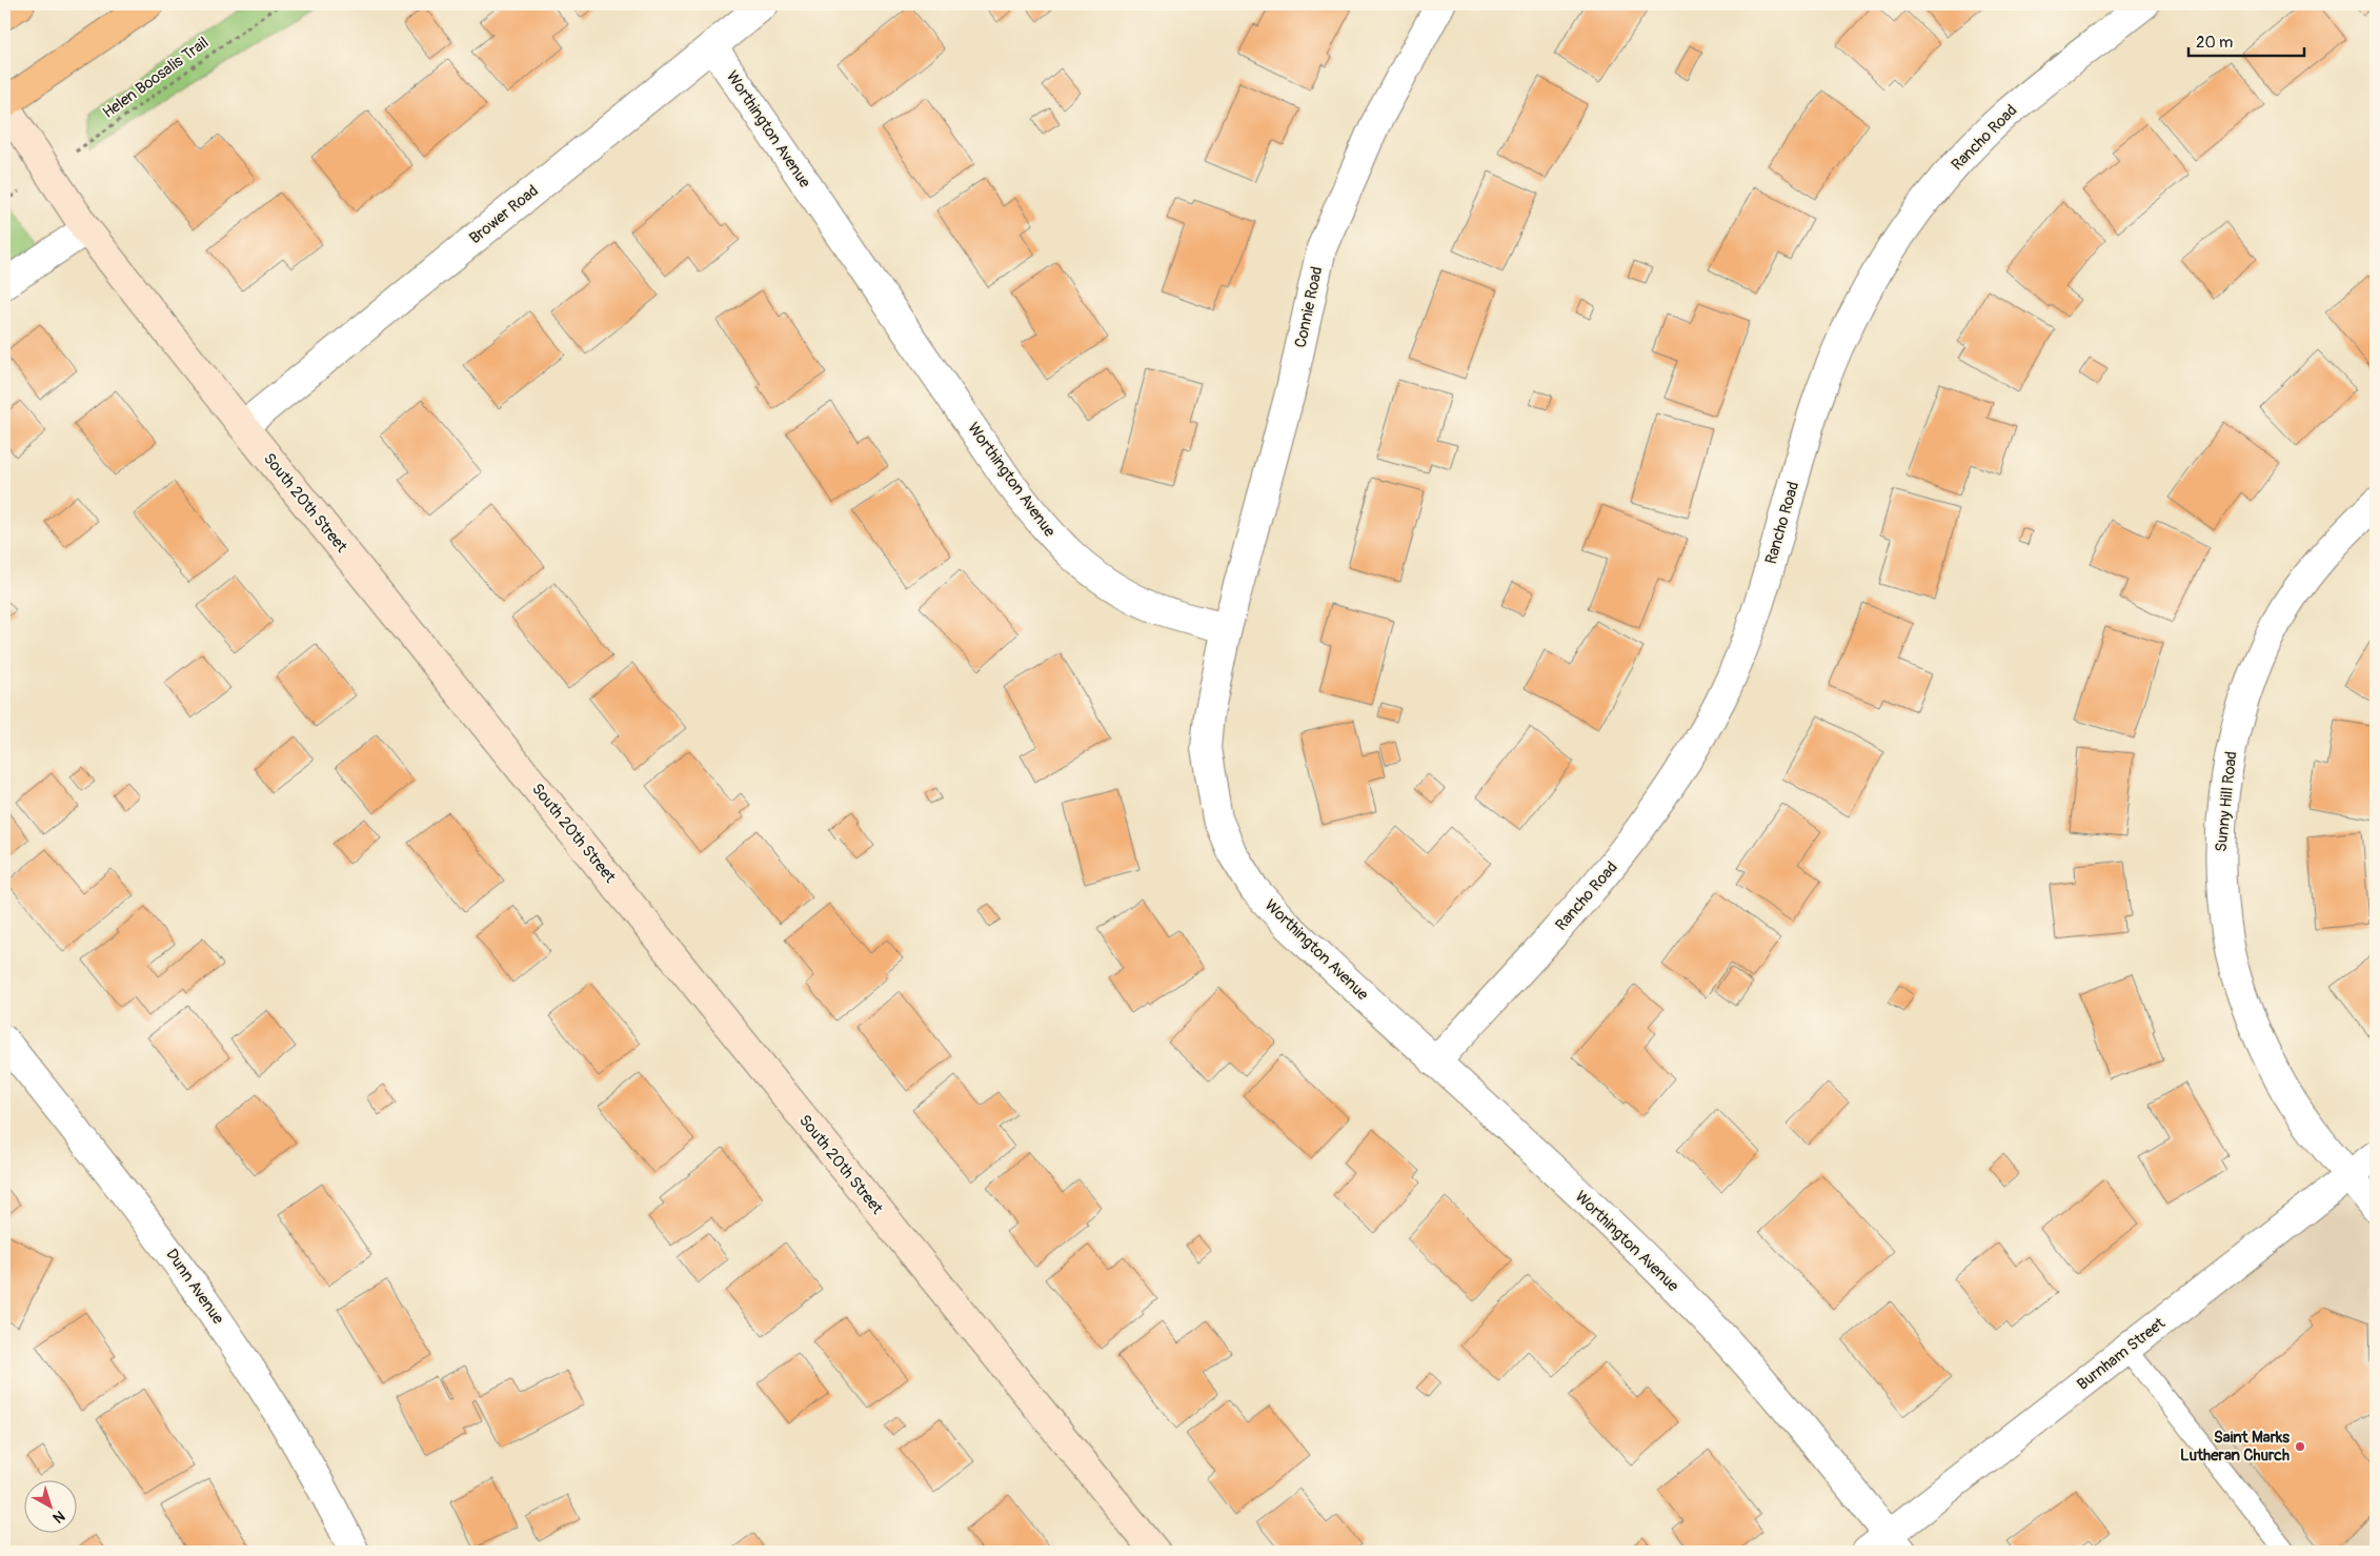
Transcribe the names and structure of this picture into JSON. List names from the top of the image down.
{
  "streets": {
    "street": [
      "Worthington Avenue",
      "Rancho Road",
      "Brower Road",
      "Connie Road",
      "South 20th Street",
      "Sunny Hill Road",
      "Dunn Avenue",
      "Burnham Street"
    ],
    "path": ["Helen Boosalis Trail"]
  },
  "crossings": [
    ["Helen Boosalis Trail", "South 20th Street"],
    ["Worthington Avenue", "Rancho Road"],
    ["Worthington Avenue", "Brower Road"],
    ["Worthington Avenue", "Connie Road"],
    ["Worthington Avenue", "Burnham Street"],
    ["Brower Road", "South 20th Street"],
    ["Sunny Hill Road", "Burnham Street"]
  ],
  "places": ["Saint Marks Lutheran Church"],
  "scale_bar": "20 m",
  "north": "bottom right"
}
